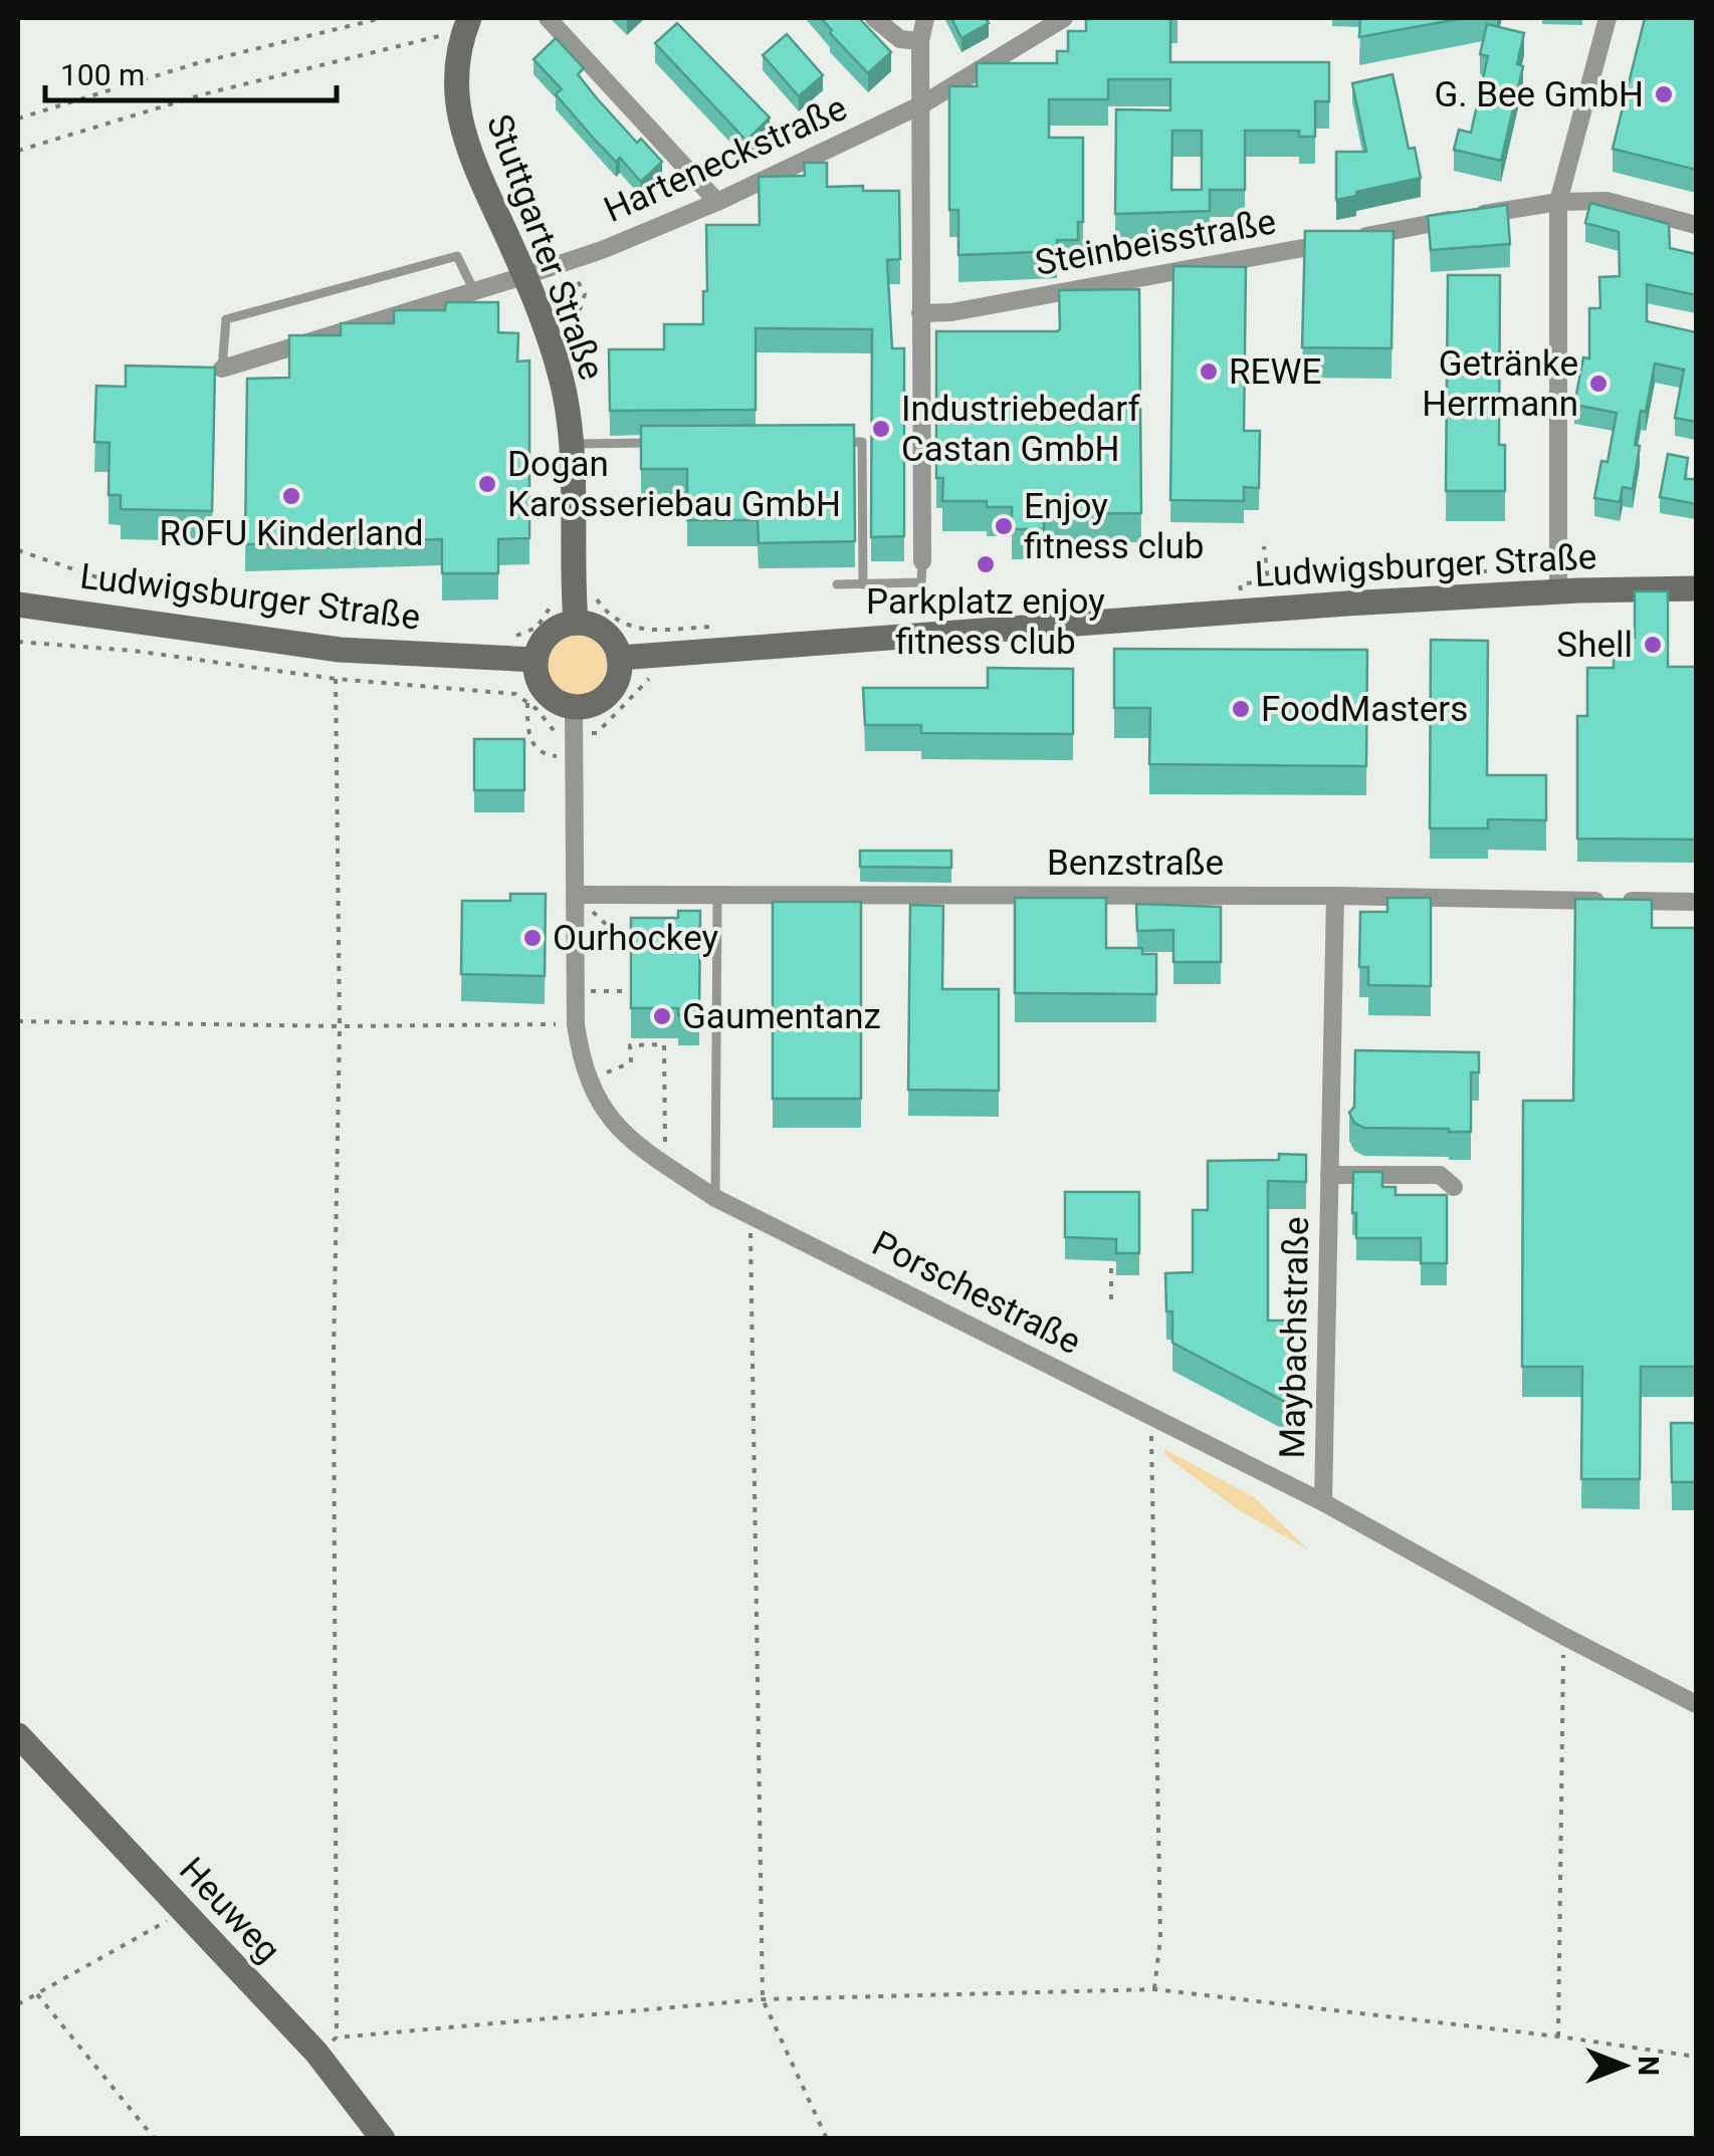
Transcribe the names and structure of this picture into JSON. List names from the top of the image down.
{
  "streets": {
    "main road": ["Stuttgarter Straße", "Ludwigsburger Straße", "Heuweg"],
    "street": [
      "Harteneckstraße",
      "Steinbeisstraße",
      "Benzstraße",
      "Porschestraße",
      "Maybachstraße"
    ]
  },
  "crossings": [
    ["Harteneckstraße", "Stuttgarter Straße"],
    ["Stuttgarter Straße", "Ludwigsburger Straße"],
    ["Stuttgarter Straße", "Porschestraße"],
    ["Ludwigsburger Straße", "Porschestraße"],
    ["Benzstraße", "Porschestraße"],
    ["Benzstraße", "Maybachstraße"],
    ["Porschestraße", "Maybachstraße"]
  ],
  "places": [
    "G. Bee GmbH",
    "REWE",
    "Getränke Herrmann",
    "Industriebedarf Castan GmbH",
    "Dogan Karosseriebau GmbH",
    "ROFU Kinderland",
    "Enjoy fitness club",
    "Parkplatz enjoy fitness club",
    "Shell",
    "FoodMasters",
    "Ourhockey",
    "Gaumentanz"
  ],
  "scale_bar": "100 m",
  "north": "right"
}
